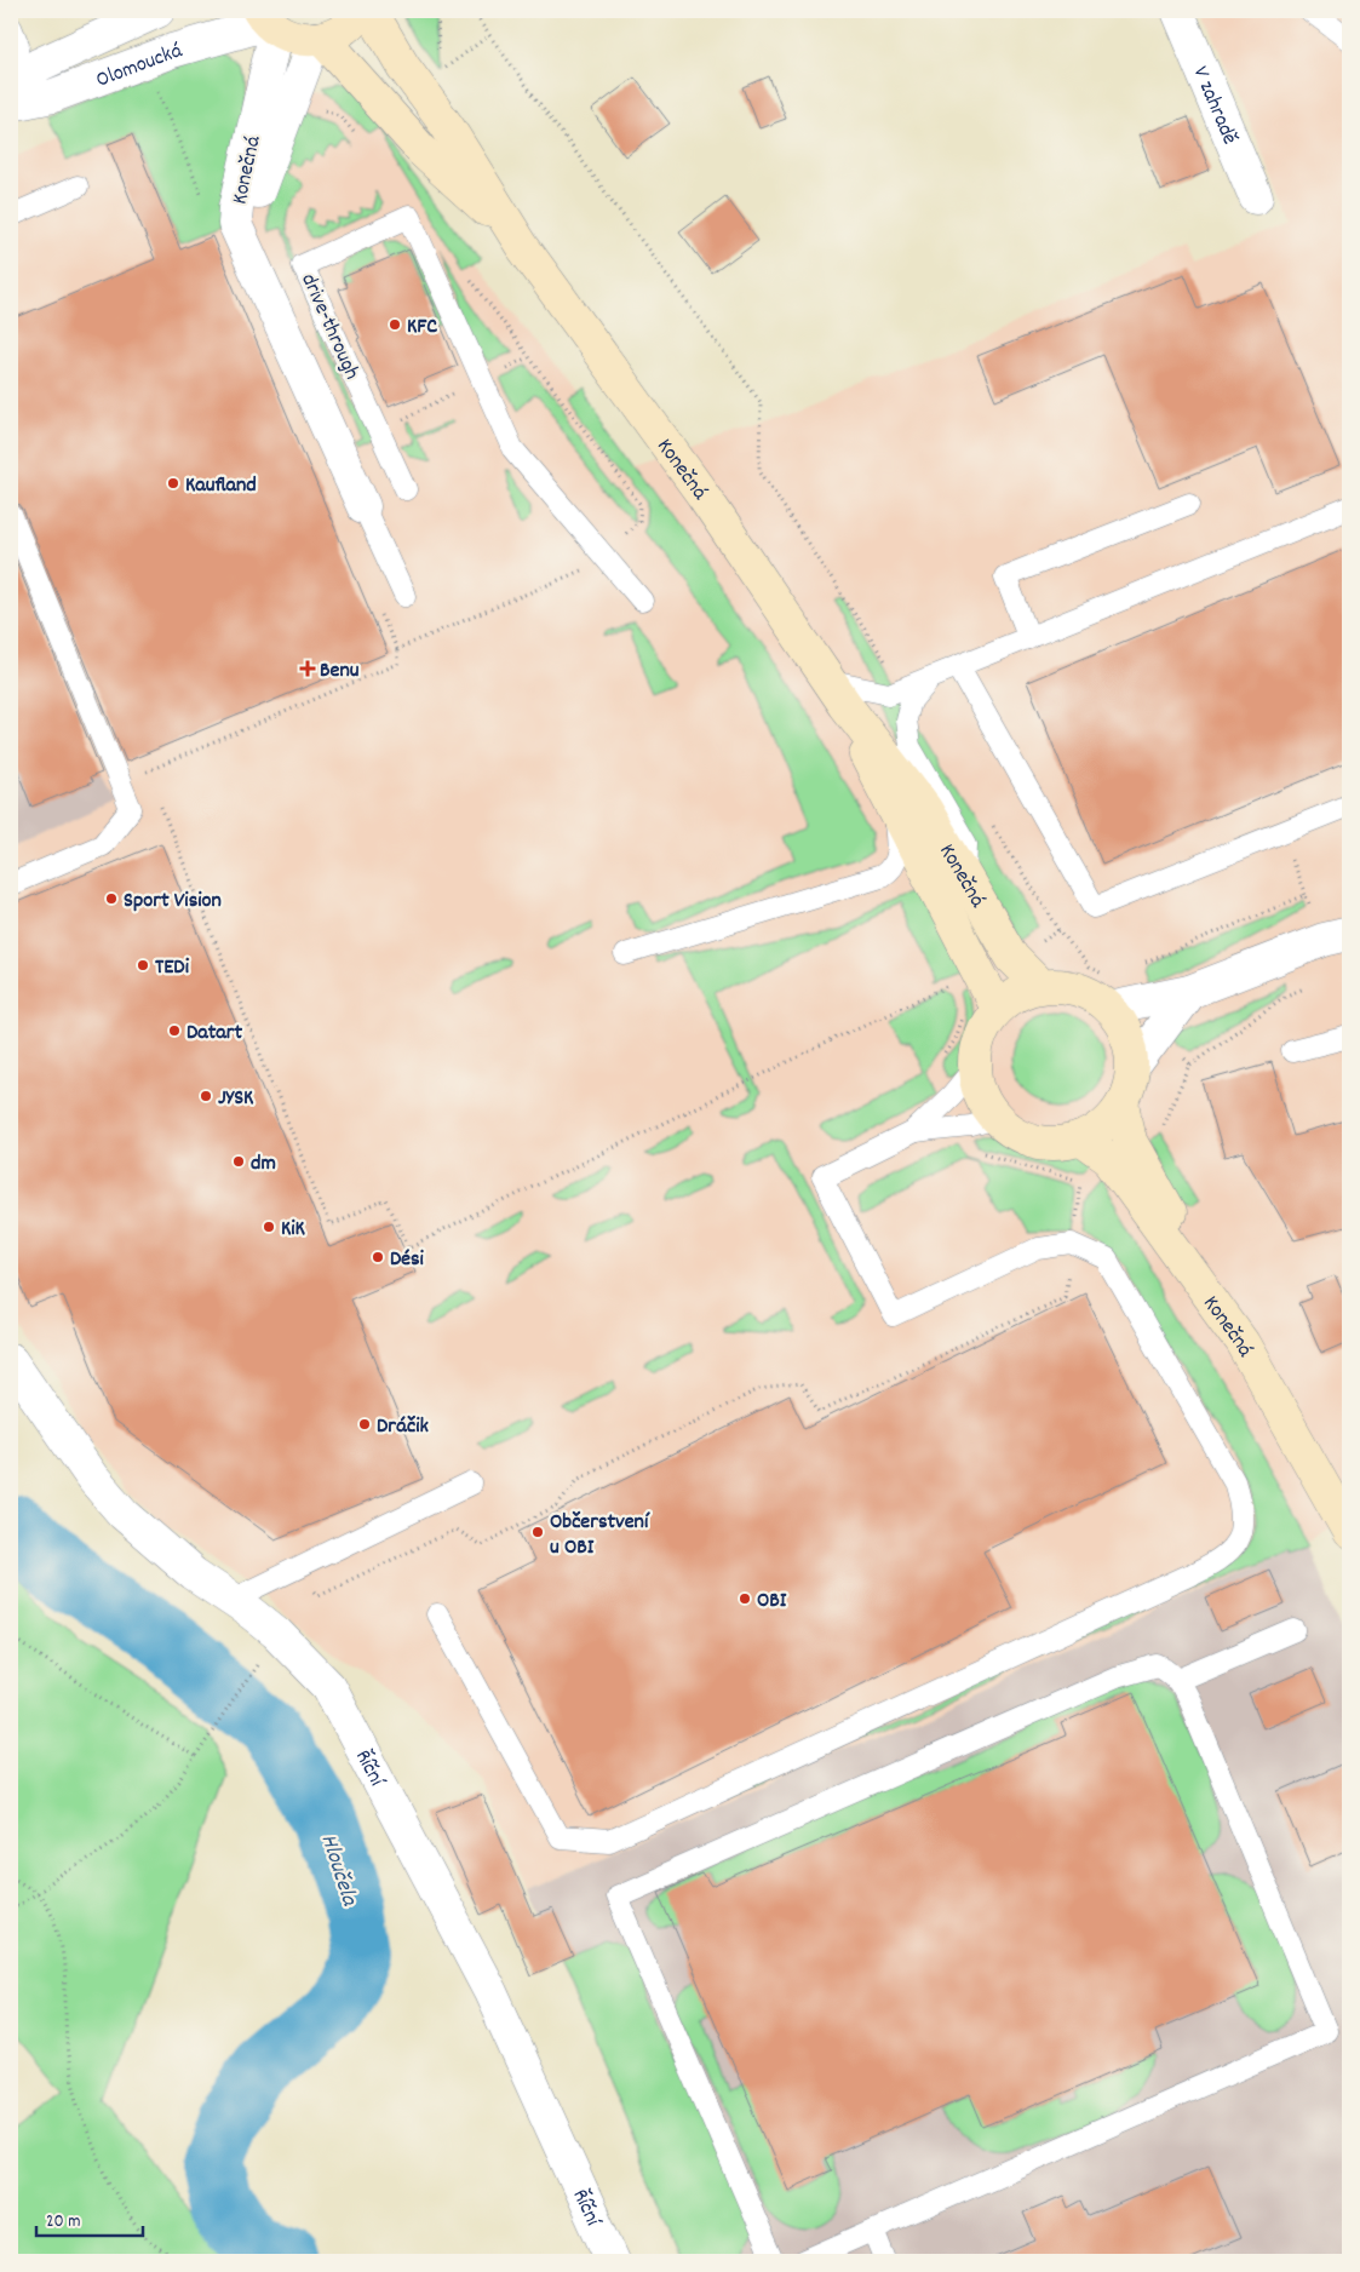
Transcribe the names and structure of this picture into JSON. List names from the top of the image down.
{
  "streets": {
    "main road": ["Konečná"],
    "street": ["Olomoucká", "V zahradě", "Říční"],
    "lane": ["drive-through"]
  },
  "crossings": [
    ["Olomoucká", "Konečná"]
  ],
  "water": ["Hloučela"],
  "places": {
    "other": [
      "KFC",
      "Kaufland",
      "Sport Vision",
      "TEDi",
      "Datart",
      "JYSK",
      "dm",
      "KiK",
      "Dési",
      "Dráčik",
      "Občerstvení u OBI",
      "OBI"
    ],
    "health": ["Benu"]
  },
  "scale_bar": "20 m"
}
